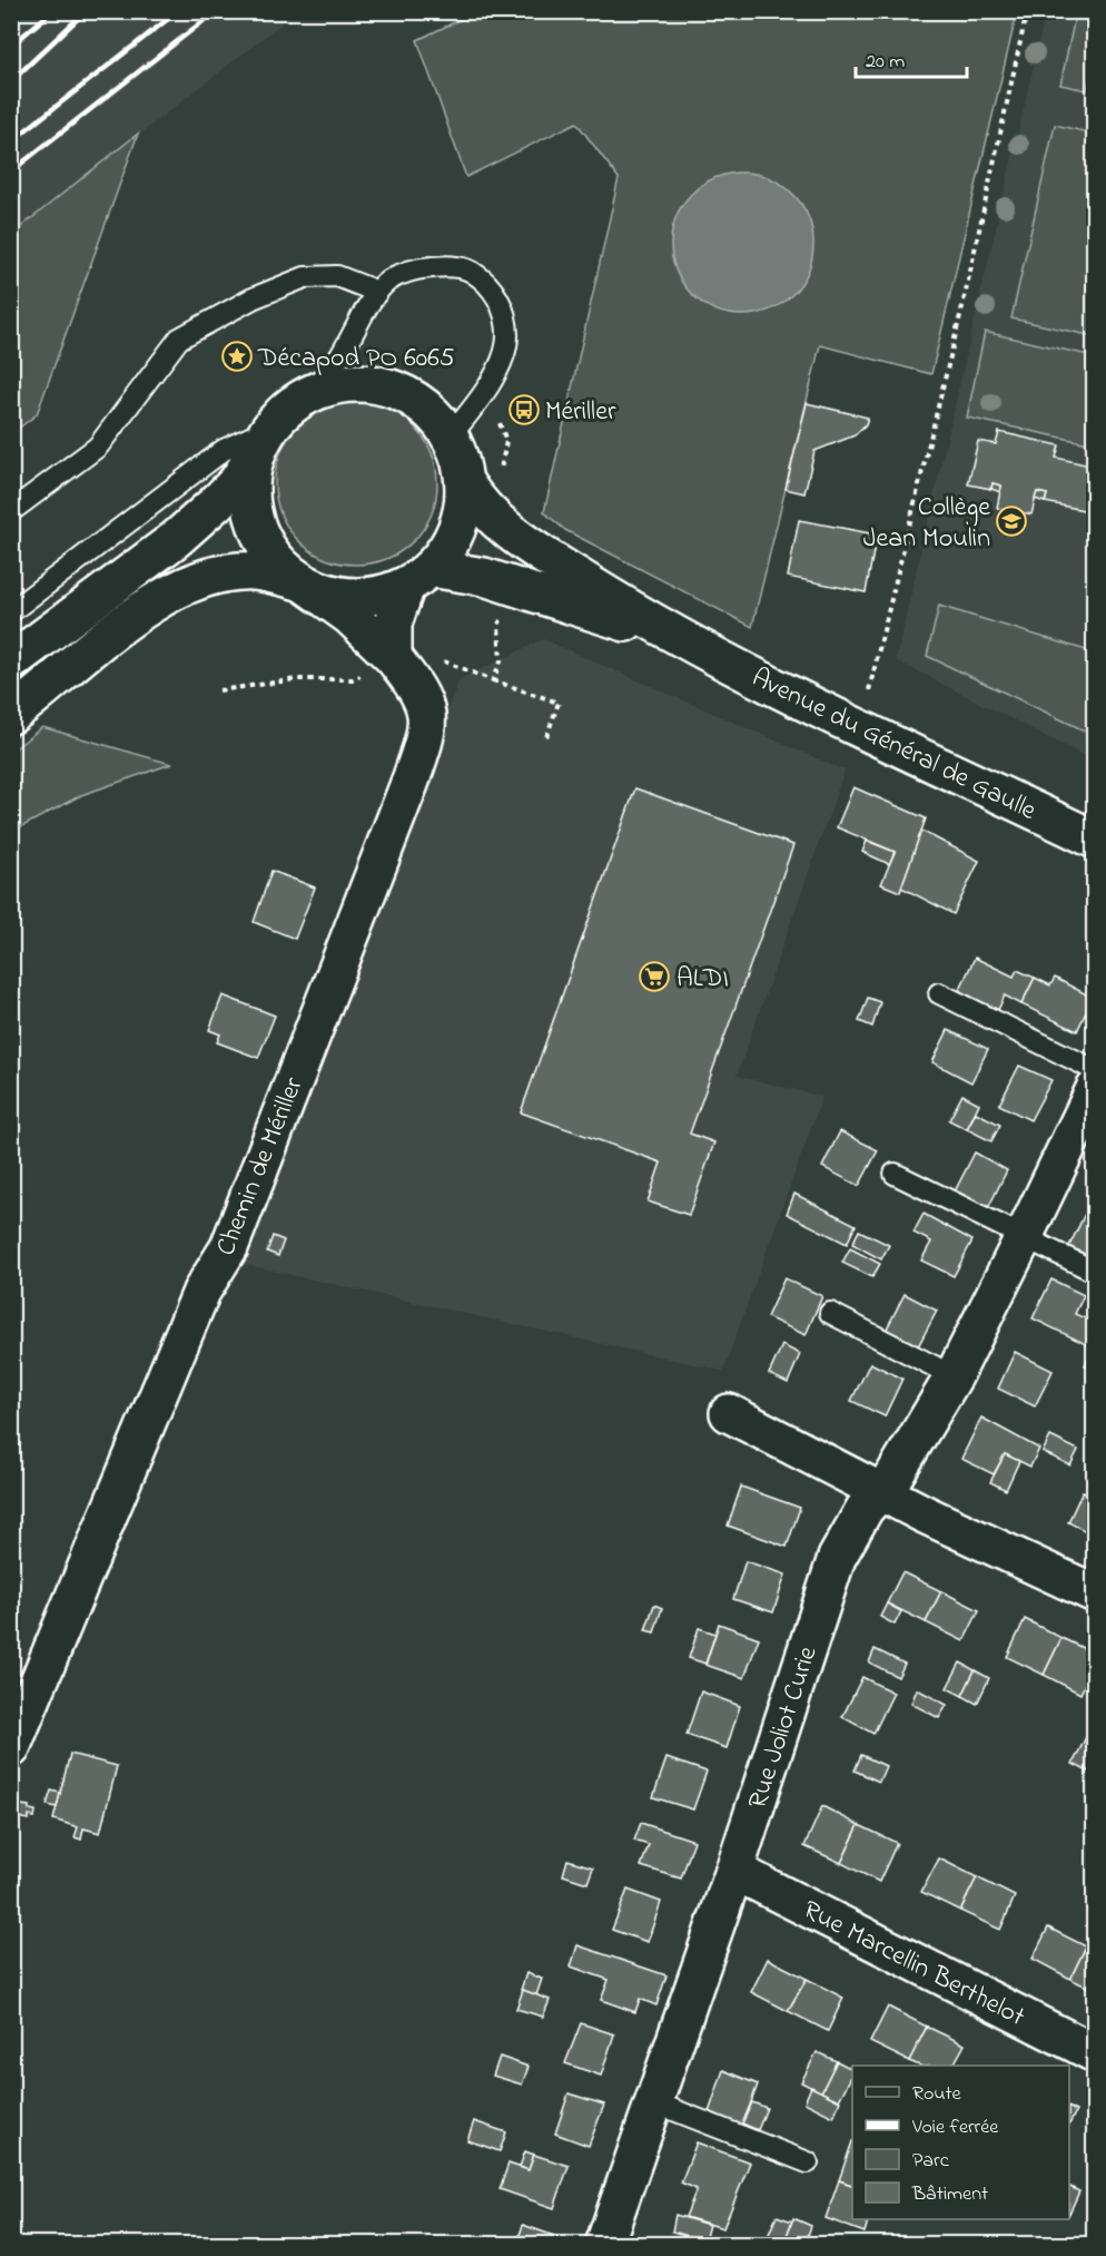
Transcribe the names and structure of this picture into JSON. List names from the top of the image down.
{
  "streets": {
    "street": [
      "Avenue du Général de Gaulle",
      "Chemin de Mériller",
      "Rue Joliot Curie",
      "Rue Marcellin Berthelot"
    ]
  },
  "crossings": [
    ["Avenue du Général de Gaulle", "Chemin de Mériller"],
    ["Rue Joliot Curie", "Rue Marcellin Berthelot"]
  ],
  "places": {
    "place": ["Décapod PO 6065"],
    "bus stop": ["Mériller"],
    "school or university": ["Collège Jean Moulin"],
    "supermarket": ["ALDI"]
  },
  "legend": [
    "Route",
    "Voie ferrée",
    "Parc",
    "Bâtiment"
  ],
  "scale_bar": "20 m"
}
